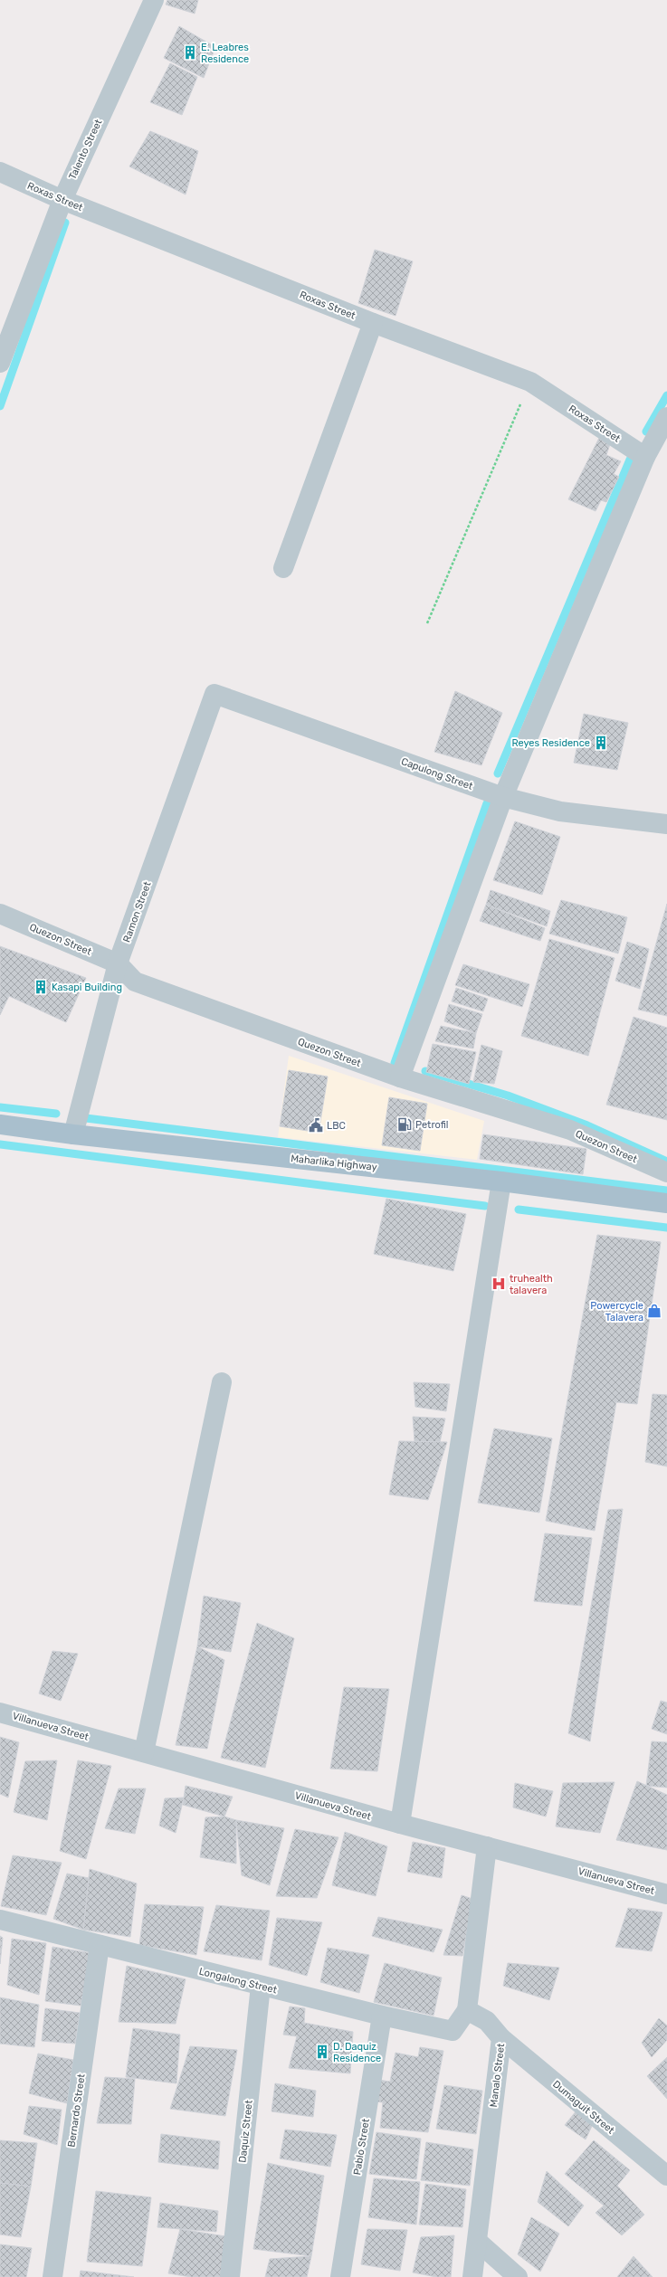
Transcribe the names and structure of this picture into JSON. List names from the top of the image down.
{
  "streets": {
    "main road": ["Maharlika Highway"],
    "street": [
      "Talento Street",
      "Roxas Street",
      "Capulong Street",
      "Ramon Street",
      "Quezon Street",
      "Villanueva Street",
      "Longalong Street",
      "Manalo Street",
      "Dumaguit Street",
      "Bernardo Street",
      "Daquiz Street",
      "Pablo Street"
    ]
  },
  "crossings": [
    ["Talento Street", "Roxas Street"],
    ["Capulong Street", "Ramon Street"],
    ["Ramon Street", "Quezon Street"],
    ["Ramon Street", "Maharlika Highway"],
    ["Longalong Street", "Manalo Street"],
    ["Longalong Street", "Bernardo Street"],
    ["Longalong Street", "Daquiz Street"],
    ["Longalong Street", "Pablo Street"],
    ["Manalo Street", "Dumaguit Street"]
  ],
  "places": {
    "building": [
      "E. Leabres Residence",
      "Reyes Residence",
      "Kasapi Building",
      "D. Daquiz Residence"
    ],
    "fuel station": ["Petrofil"],
    "public building": ["LBC"],
    "hospital": ["truhealth talavera"],
    "shop": ["Powercycle Talavera"]
  }
}
